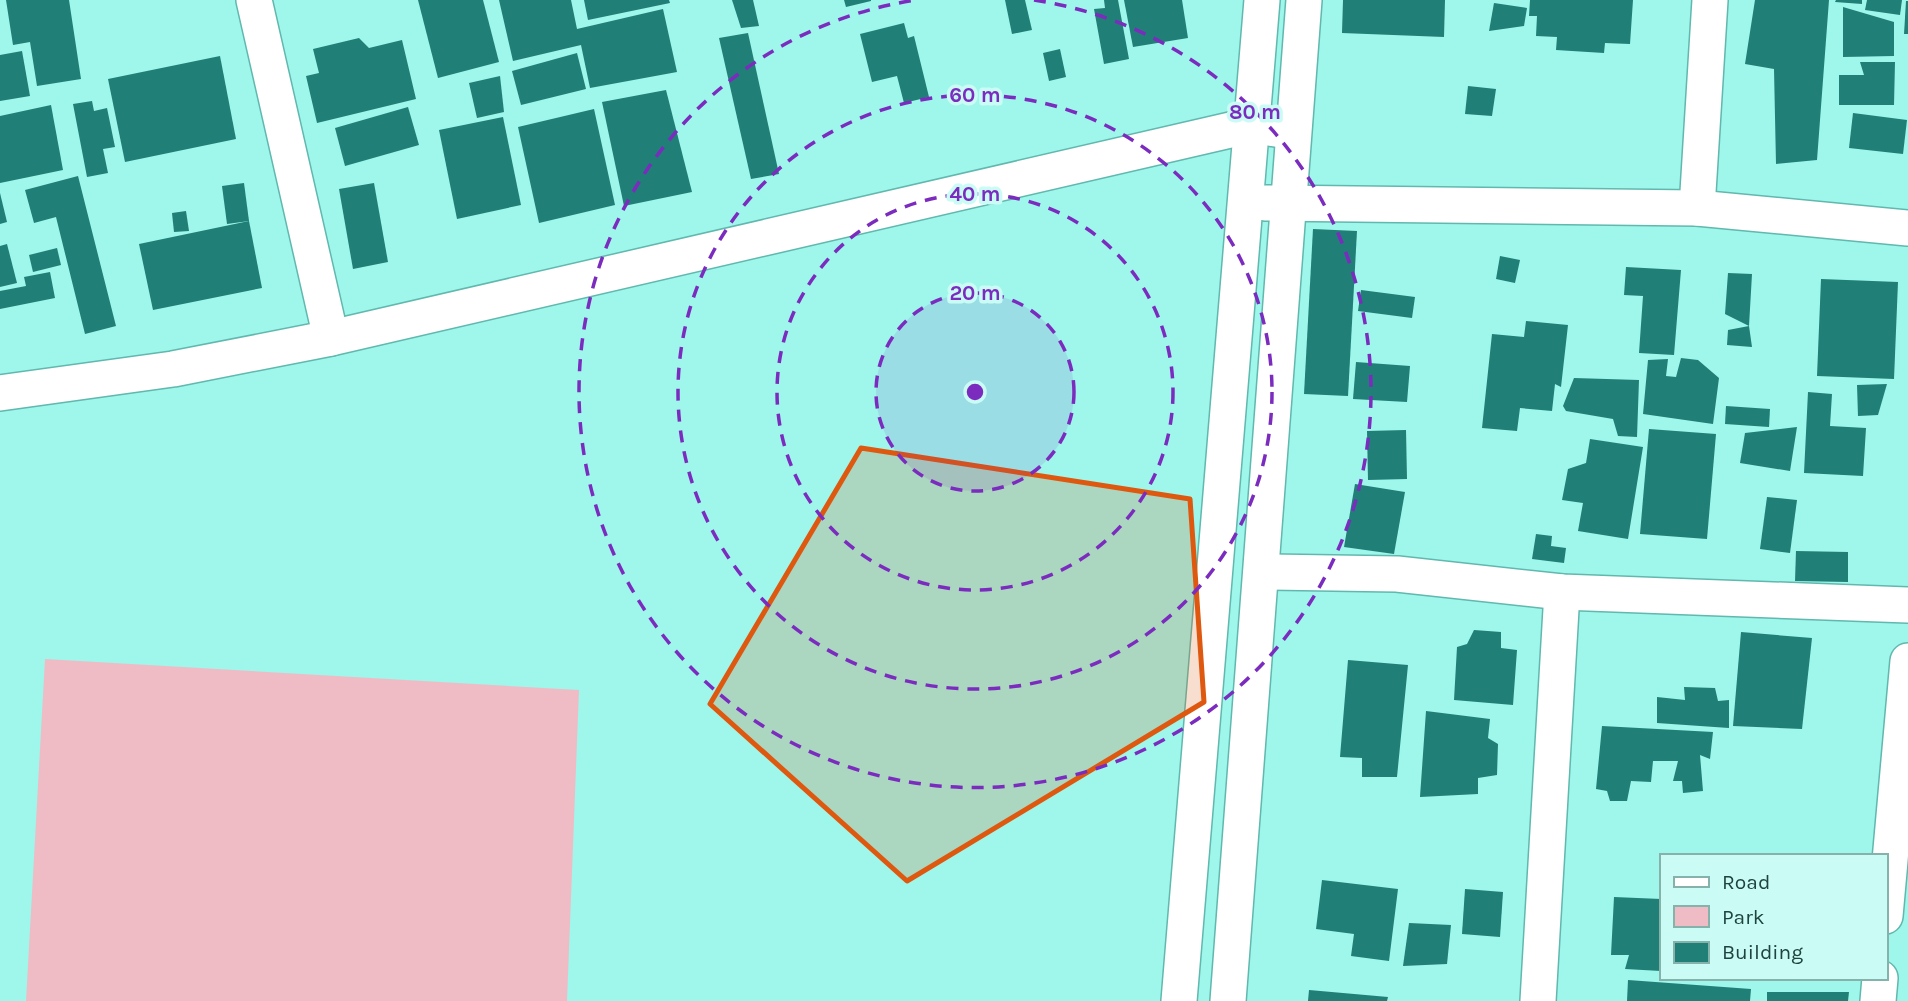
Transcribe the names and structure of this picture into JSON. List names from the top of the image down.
{
  "legend": ["Road", "Park", "Building"],
  "rings": [
    "60 m",
    "80 m",
    "40 m",
    "20 m"
  ]
}
